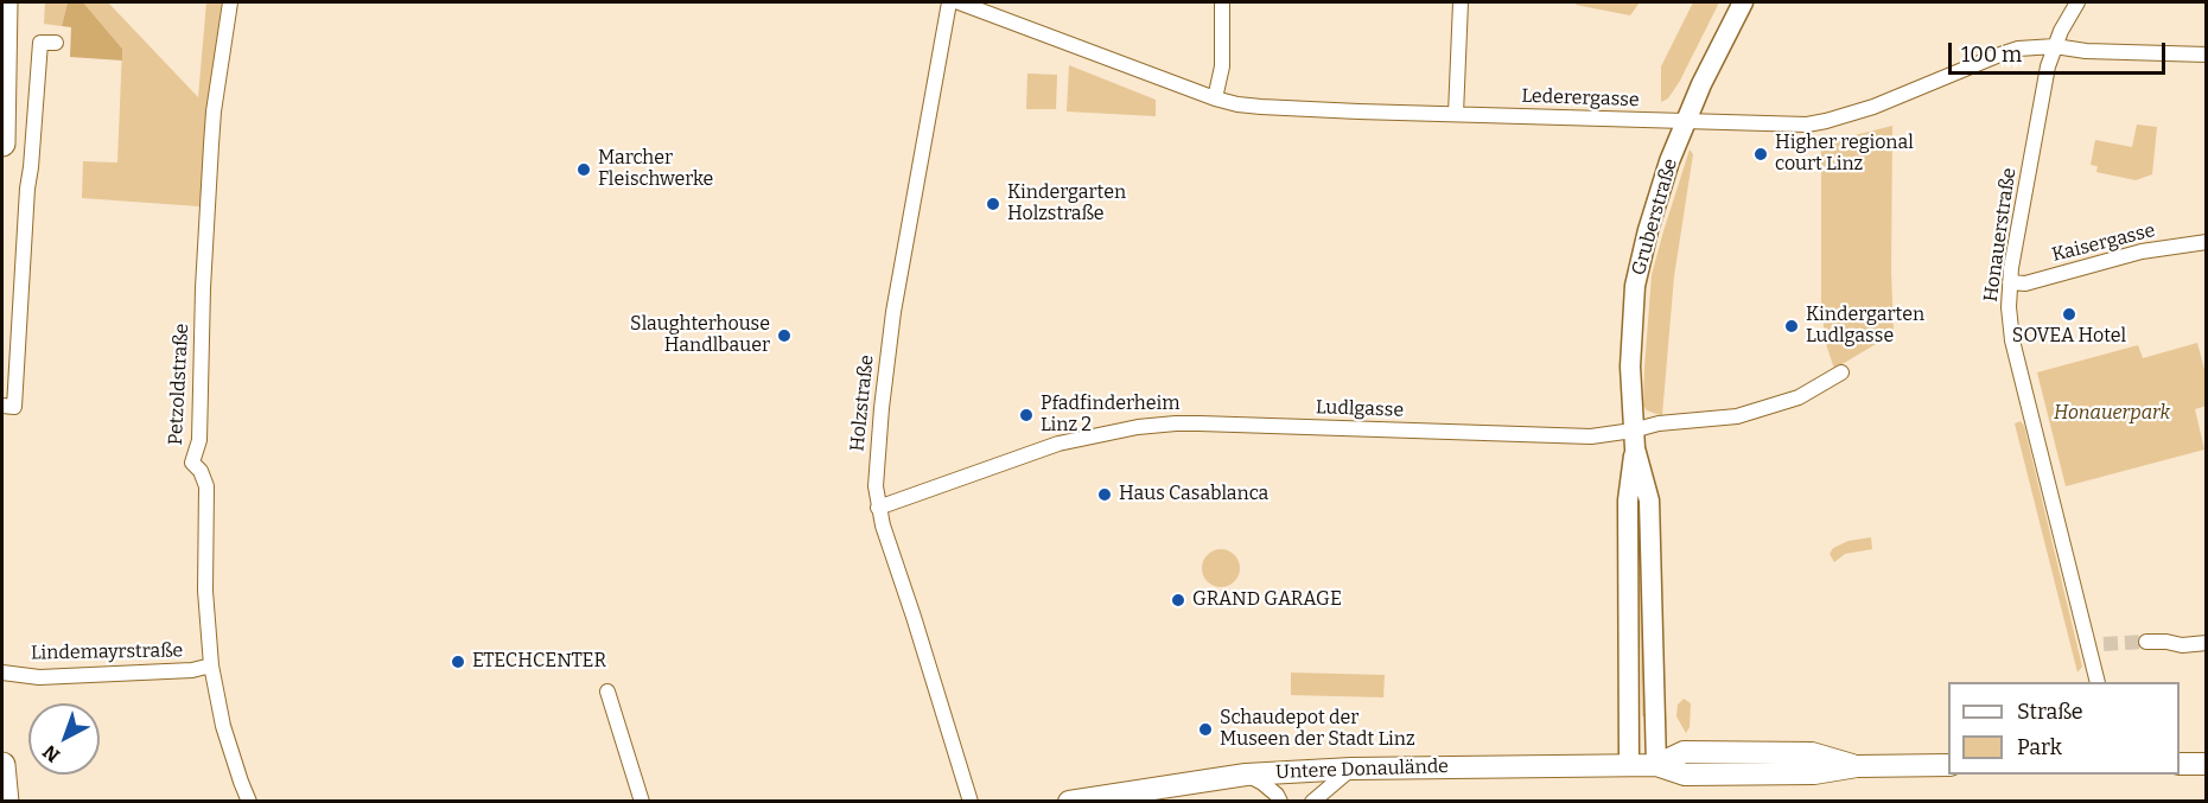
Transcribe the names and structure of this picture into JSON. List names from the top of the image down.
{
  "streets": {
    "main road": ["Gruberstraße", "Untere Donaulände"],
    "street": [
      "Lederergasse",
      "Honauerstraße",
      "Kaisergasse",
      "Petzoldstraße",
      "Holzstraße",
      "Ludlgasse",
      "Lindemayrstraße"
    ]
  },
  "crossings": [
    ["Lederergasse", "Gruberstraße"],
    ["Lederergasse", "Honauerstraße"],
    ["Gruberstraße", "Ludlgasse"],
    ["Gruberstraße", "Untere Donaulände"],
    ["Honauerstraße", "Kaisergasse"],
    ["Petzoldstraße", "Lindemayrstraße"],
    ["Holzstraße", "Ludlgasse"]
  ],
  "parks": ["Honauerpark"],
  "places": [
    "Higher regional court Linz",
    "Marcher Fleischwerke",
    "Kindergarten Holzstraße",
    "SOVEA Hotel",
    "Kindergarten Ludlgasse",
    "Slaughterhouse Handlbauer",
    "Pfadfinderheim Linz 2",
    "Haus Casablanca",
    "GRAND GARAGE",
    "ETECHCENTER",
    "Schaudepot der Museen der Stadt Linz"
  ],
  "legend": ["Straße", "Park"],
  "scale_bar": "100 m",
  "north": "bottom left"
}
